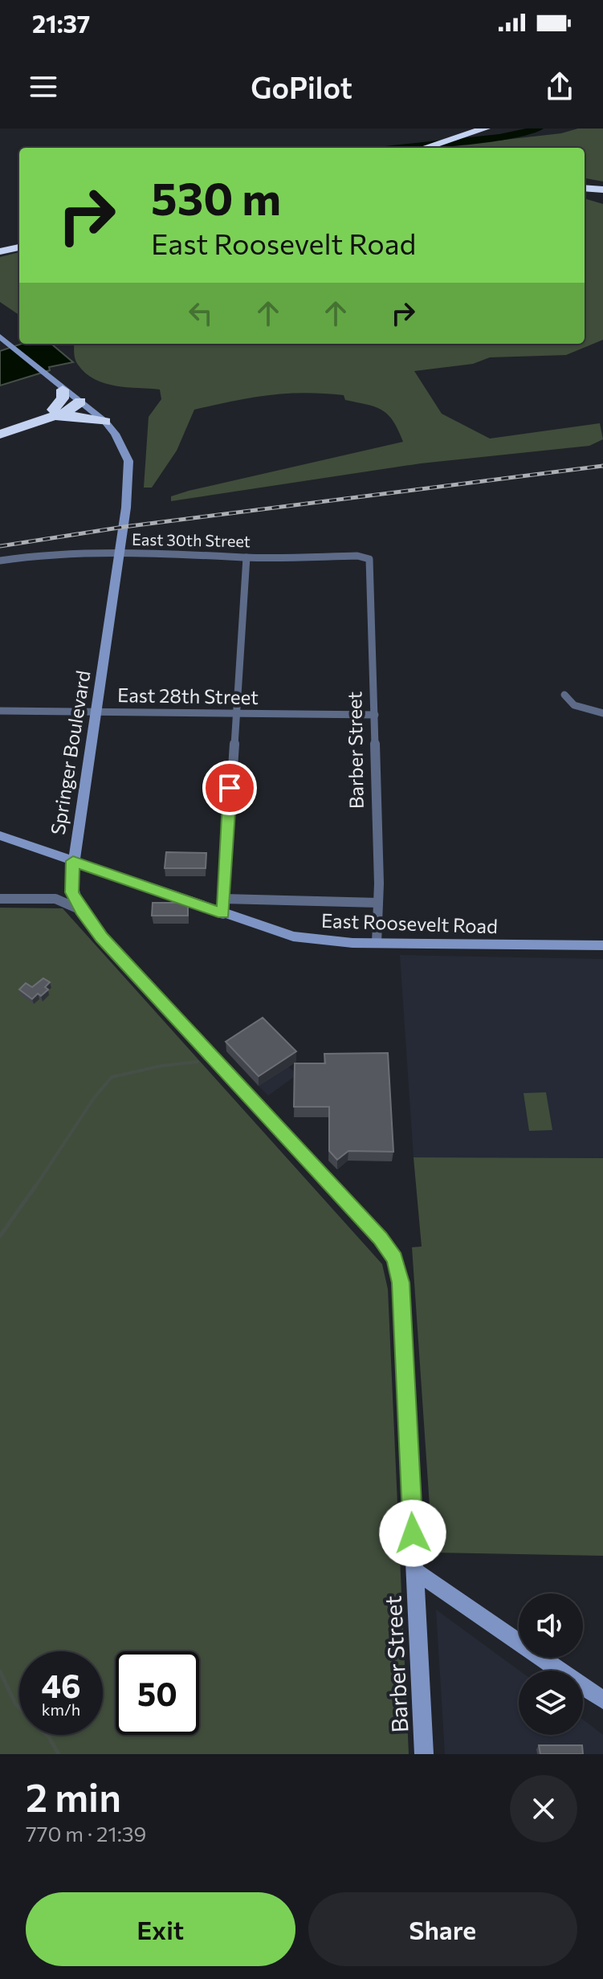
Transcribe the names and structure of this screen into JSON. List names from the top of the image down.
{
  "streets": {
    "main road": ["Barber Street", "Springer Boulevard", "East Roosevelt Road"],
    "street": ["East 30th Street", "East 28th Street"]
  },
  "crossings": [
    ["East 30th Street", "Barber Street"],
    ["East 30th Street", "Springer Boulevard"],
    ["East 28th Street", "Barber Street"],
    ["East 28th Street", "Springer Boulevard"],
    ["Barber Street", "Springer Boulevard"],
    ["Barber Street", "East Roosevelt Road"],
    ["Springer Boulevard", "East Roosevelt Road"]
  ],
  "page": {
    "status": "21:37",
    "header": "GoPilot",
    "turn": ["530 m", "East Roosevelt Road"],
    "speed": "46 km/h",
    "limit": "50",
    "heading": ["2 min", "770 m · 21:39"],
    "buttons": ["Exit", "Share"]
  }
}
